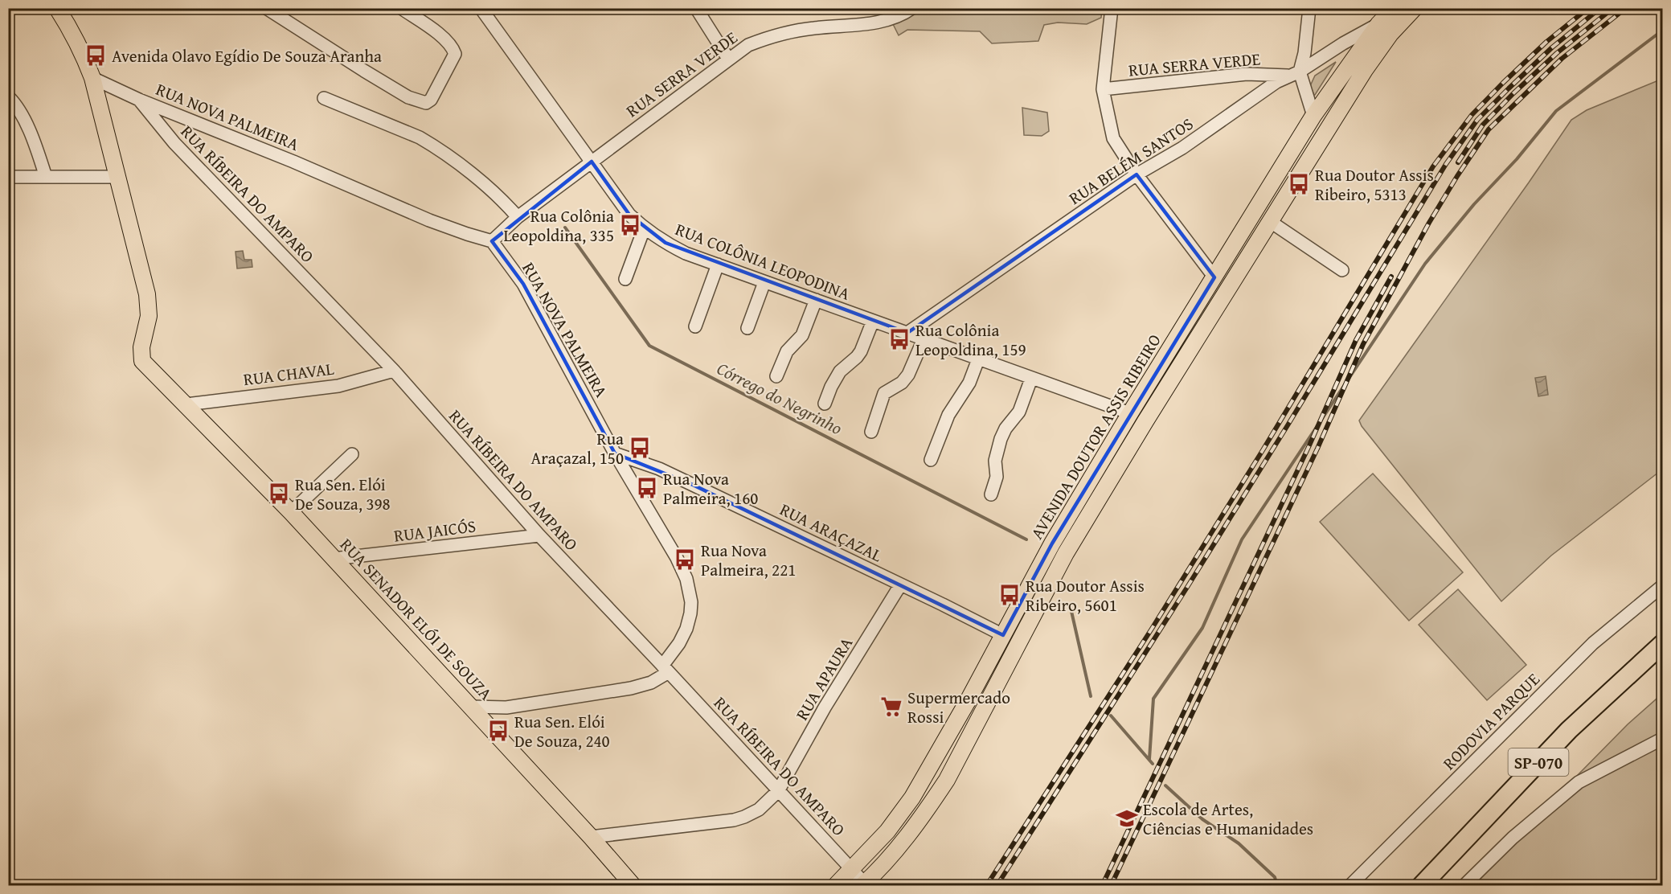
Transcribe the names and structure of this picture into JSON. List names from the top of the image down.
{
  "streets": {
    "highway": ["SP-070"],
    "main road": ["AVENIDA DOUTOR ASSIS RIBEIRO", "RUA SENADOR ELÓI DE SOUZA"],
    "street": [
      "RUA SERRA VERDE",
      "RUA NOVA PALMEIRA",
      "RUA BELÉM SANTOS",
      "RUA RÍBEIRA DO AMPARO",
      "RUA COLÔNIA LEOPODINA",
      "RUA CHAVAL",
      "RUA JAICÓS",
      "RUA ARAÇAZAL",
      "RUA APAURA",
      "RODOVIA PARQUE"
    ]
  },
  "crossings": [
    ["RUA SERRA VERDE", "RUA NOVA PALMEIRA"],
    ["RUA SERRA VERDE", "RUA BELÉM SANTOS"],
    ["RUA SERRA VERDE", "RUA COLÔNIA LEOPODINA"],
    ["RUA NOVA PALMEIRA", "RUA RÍBEIRA DO AMPARO"],
    ["RUA NOVA PALMEIRA", "RUA ARAÇAZAL"],
    ["RUA BELÉM SANTOS", "RUA COLÔNIA LEOPODINA"],
    ["RUA BELÉM SANTOS", "AVENIDA DOUTOR ASSIS RIBEIRO"],
    ["RUA RÍBEIRA DO AMPARO", "RUA CHAVAL"],
    ["RUA RÍBEIRA DO AMPARO", "AVENIDA DOUTOR ASSIS RIBEIRO"],
    ["RUA RÍBEIRA DO AMPARO", "RUA JAICÓS"],
    ["RUA RÍBEIRA DO AMPARO", "RUA APAURA"],
    ["RUA COLÔNIA LEOPODINA", "AVENIDA DOUTOR ASSIS RIBEIRO"],
    ["RUA CHAVAL", "RUA SENADOR ELÓI DE SOUZA"],
    ["AVENIDA DOUTOR ASSIS RIBEIRO", "RUA ARAÇAZAL"],
    ["RUA JAICÓS", "RUA SENADOR ELÓI DE SOUZA"],
    ["RUA ARAÇAZAL", "RUA APAURA"],
    ["RUA SENADOR ELÓI DE SOUZA", "RUA APAURA"]
  ],
  "water": ["Córrego do Negrinho"],
  "places": {
    "bus stop": [
      "Avenida Olavo Egídio De Souza Aranha",
      "Rua Doutor Assis Ribeiro, 5313",
      "Rua Colônia Leopoldina, 335",
      "Rua Colônia Leopoldina, 159",
      "Rua Araçazal, 150",
      "Rua Nova Palmeira, 160",
      "Rua Sen. Elói De Souza, 398",
      "Rua Nova Palmeira, 221",
      "Rua Doutor Assis Ribeiro, 5601",
      "Rua Sen. Elói De Souza, 240"
    ],
    "supermarket": ["Supermercado Rossi"],
    "school or university": ["Escola de Artes, Ciências e Humanidades"]
  }
}
